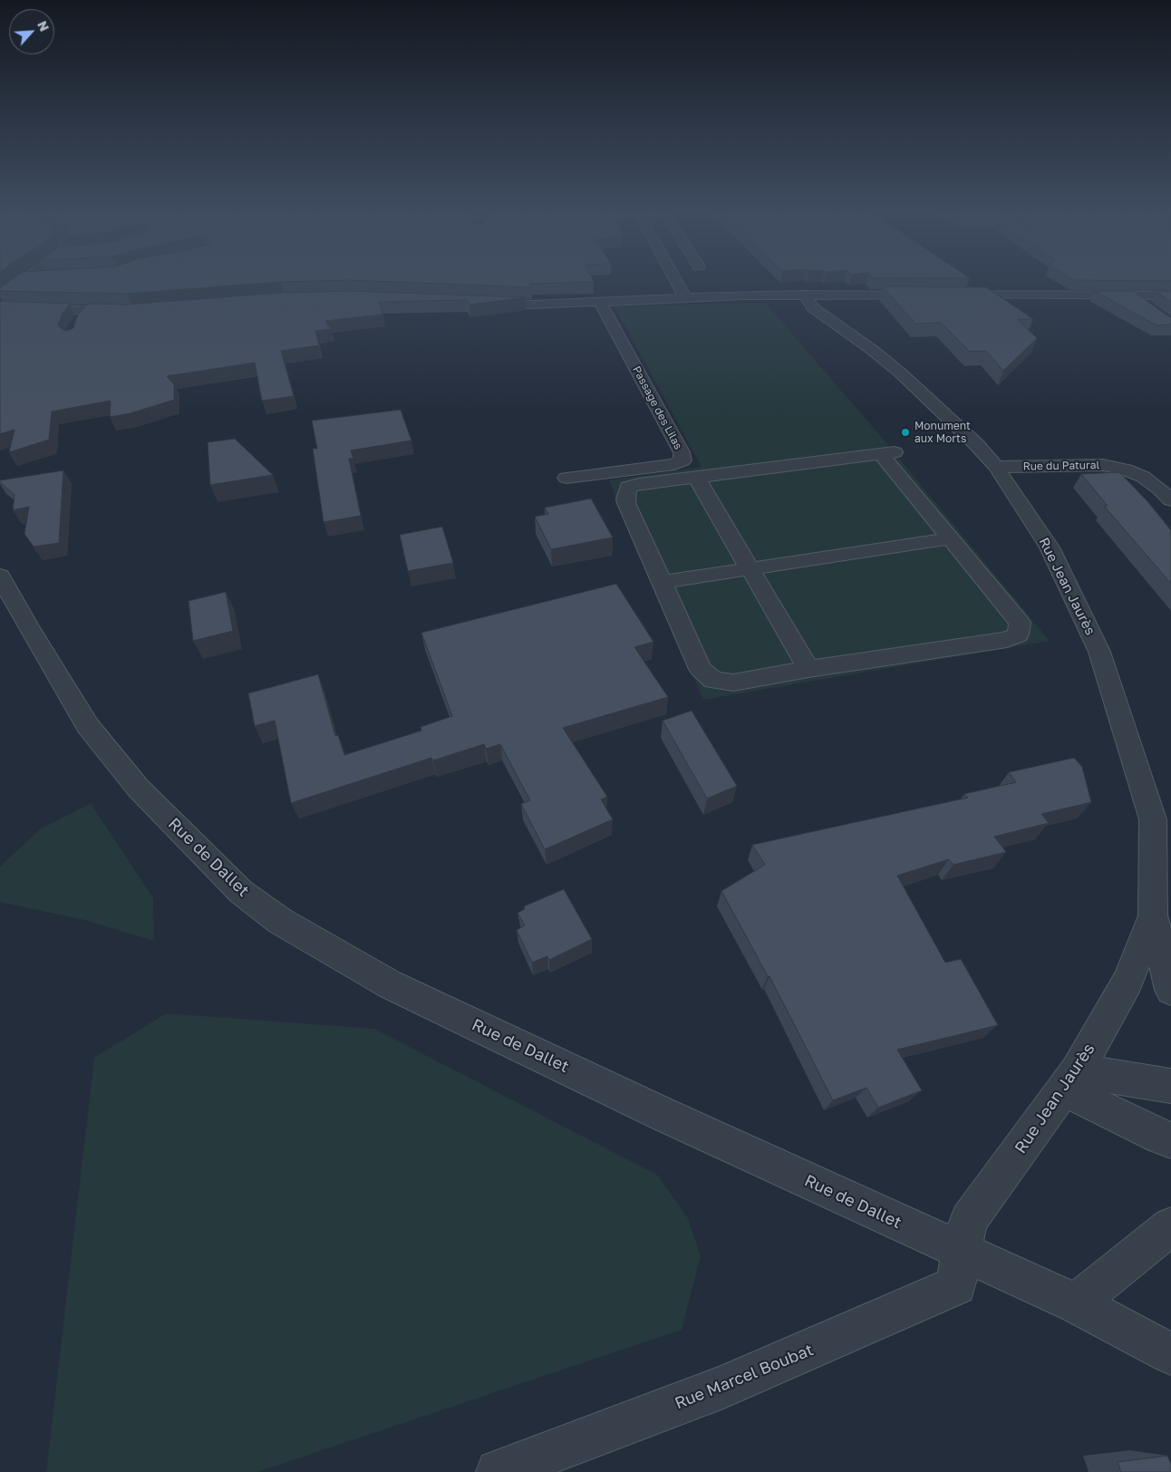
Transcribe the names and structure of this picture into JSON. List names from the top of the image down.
{
  "streets": {
    "street": [
      "Passage des Lilas",
      "Rue du Patural",
      "Rue Jean Jaurès",
      "Rue de Dallet",
      "Rue Marcel Boubat"
    ]
  },
  "crossings": [
    ["Rue du Patural", "Rue Jean Jaurès"],
    ["Rue Jean Jaurès", "Rue de Dallet"],
    ["Rue Jean Jaurès", "Rue Marcel Boubat"],
    ["Rue de Dallet", "Rue Marcel Boubat"]
  ],
  "places": ["Monument aux Morts"],
  "north": "top right"
}
